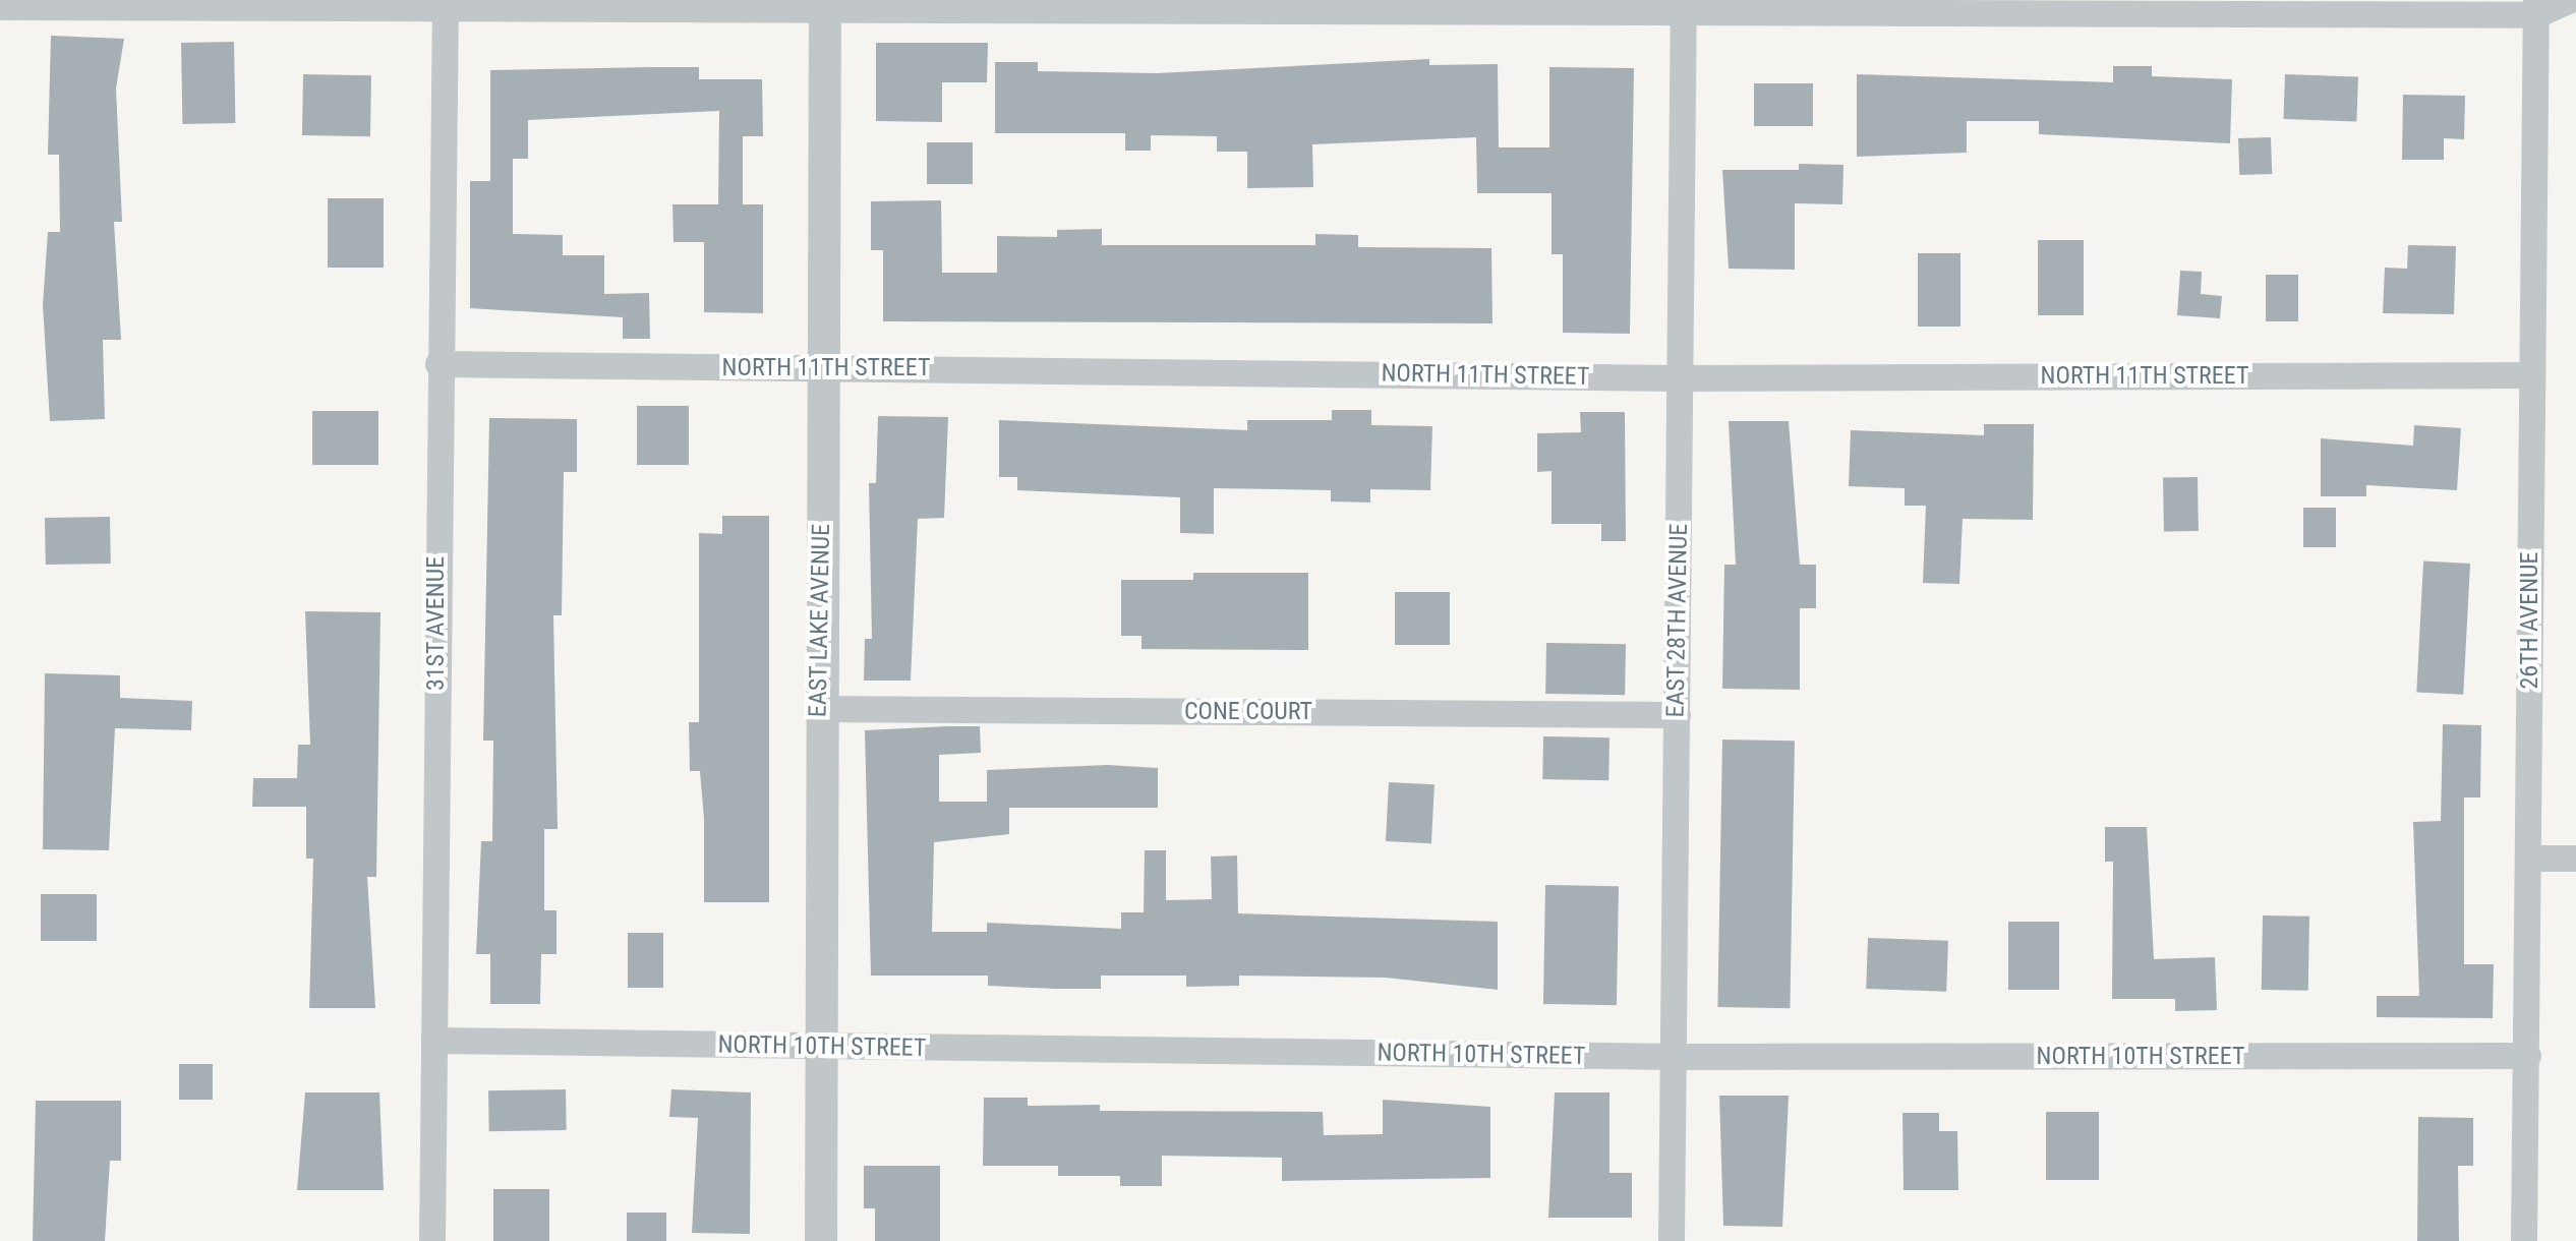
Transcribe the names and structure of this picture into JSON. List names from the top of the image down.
{
  "streets": {
    "street": [
      "NORTH 11TH STREET",
      "EAST LAKE AVENUE",
      "EAST 28TH AVENUE",
      "26TH AVENUE",
      "31ST AVENUE",
      "CONE COURT",
      "NORTH 10TH STREET"
    ]
  },
  "crossings": [
    ["NORTH 11TH STREET", "EAST LAKE AVENUE"],
    ["NORTH 11TH STREET", "EAST 28TH AVENUE"],
    ["NORTH 11TH STREET", "26TH AVENUE"],
    ["NORTH 11TH STREET", "31ST AVENUE"],
    ["EAST LAKE AVENUE", "CONE COURT"],
    ["EAST LAKE AVENUE", "NORTH 10TH STREET"],
    ["EAST 28TH AVENUE", "CONE COURT"],
    ["EAST 28TH AVENUE", "NORTH 10TH STREET"],
    ["26TH AVENUE", "NORTH 10TH STREET"],
    ["31ST AVENUE", "NORTH 10TH STREET"]
  ]
}
